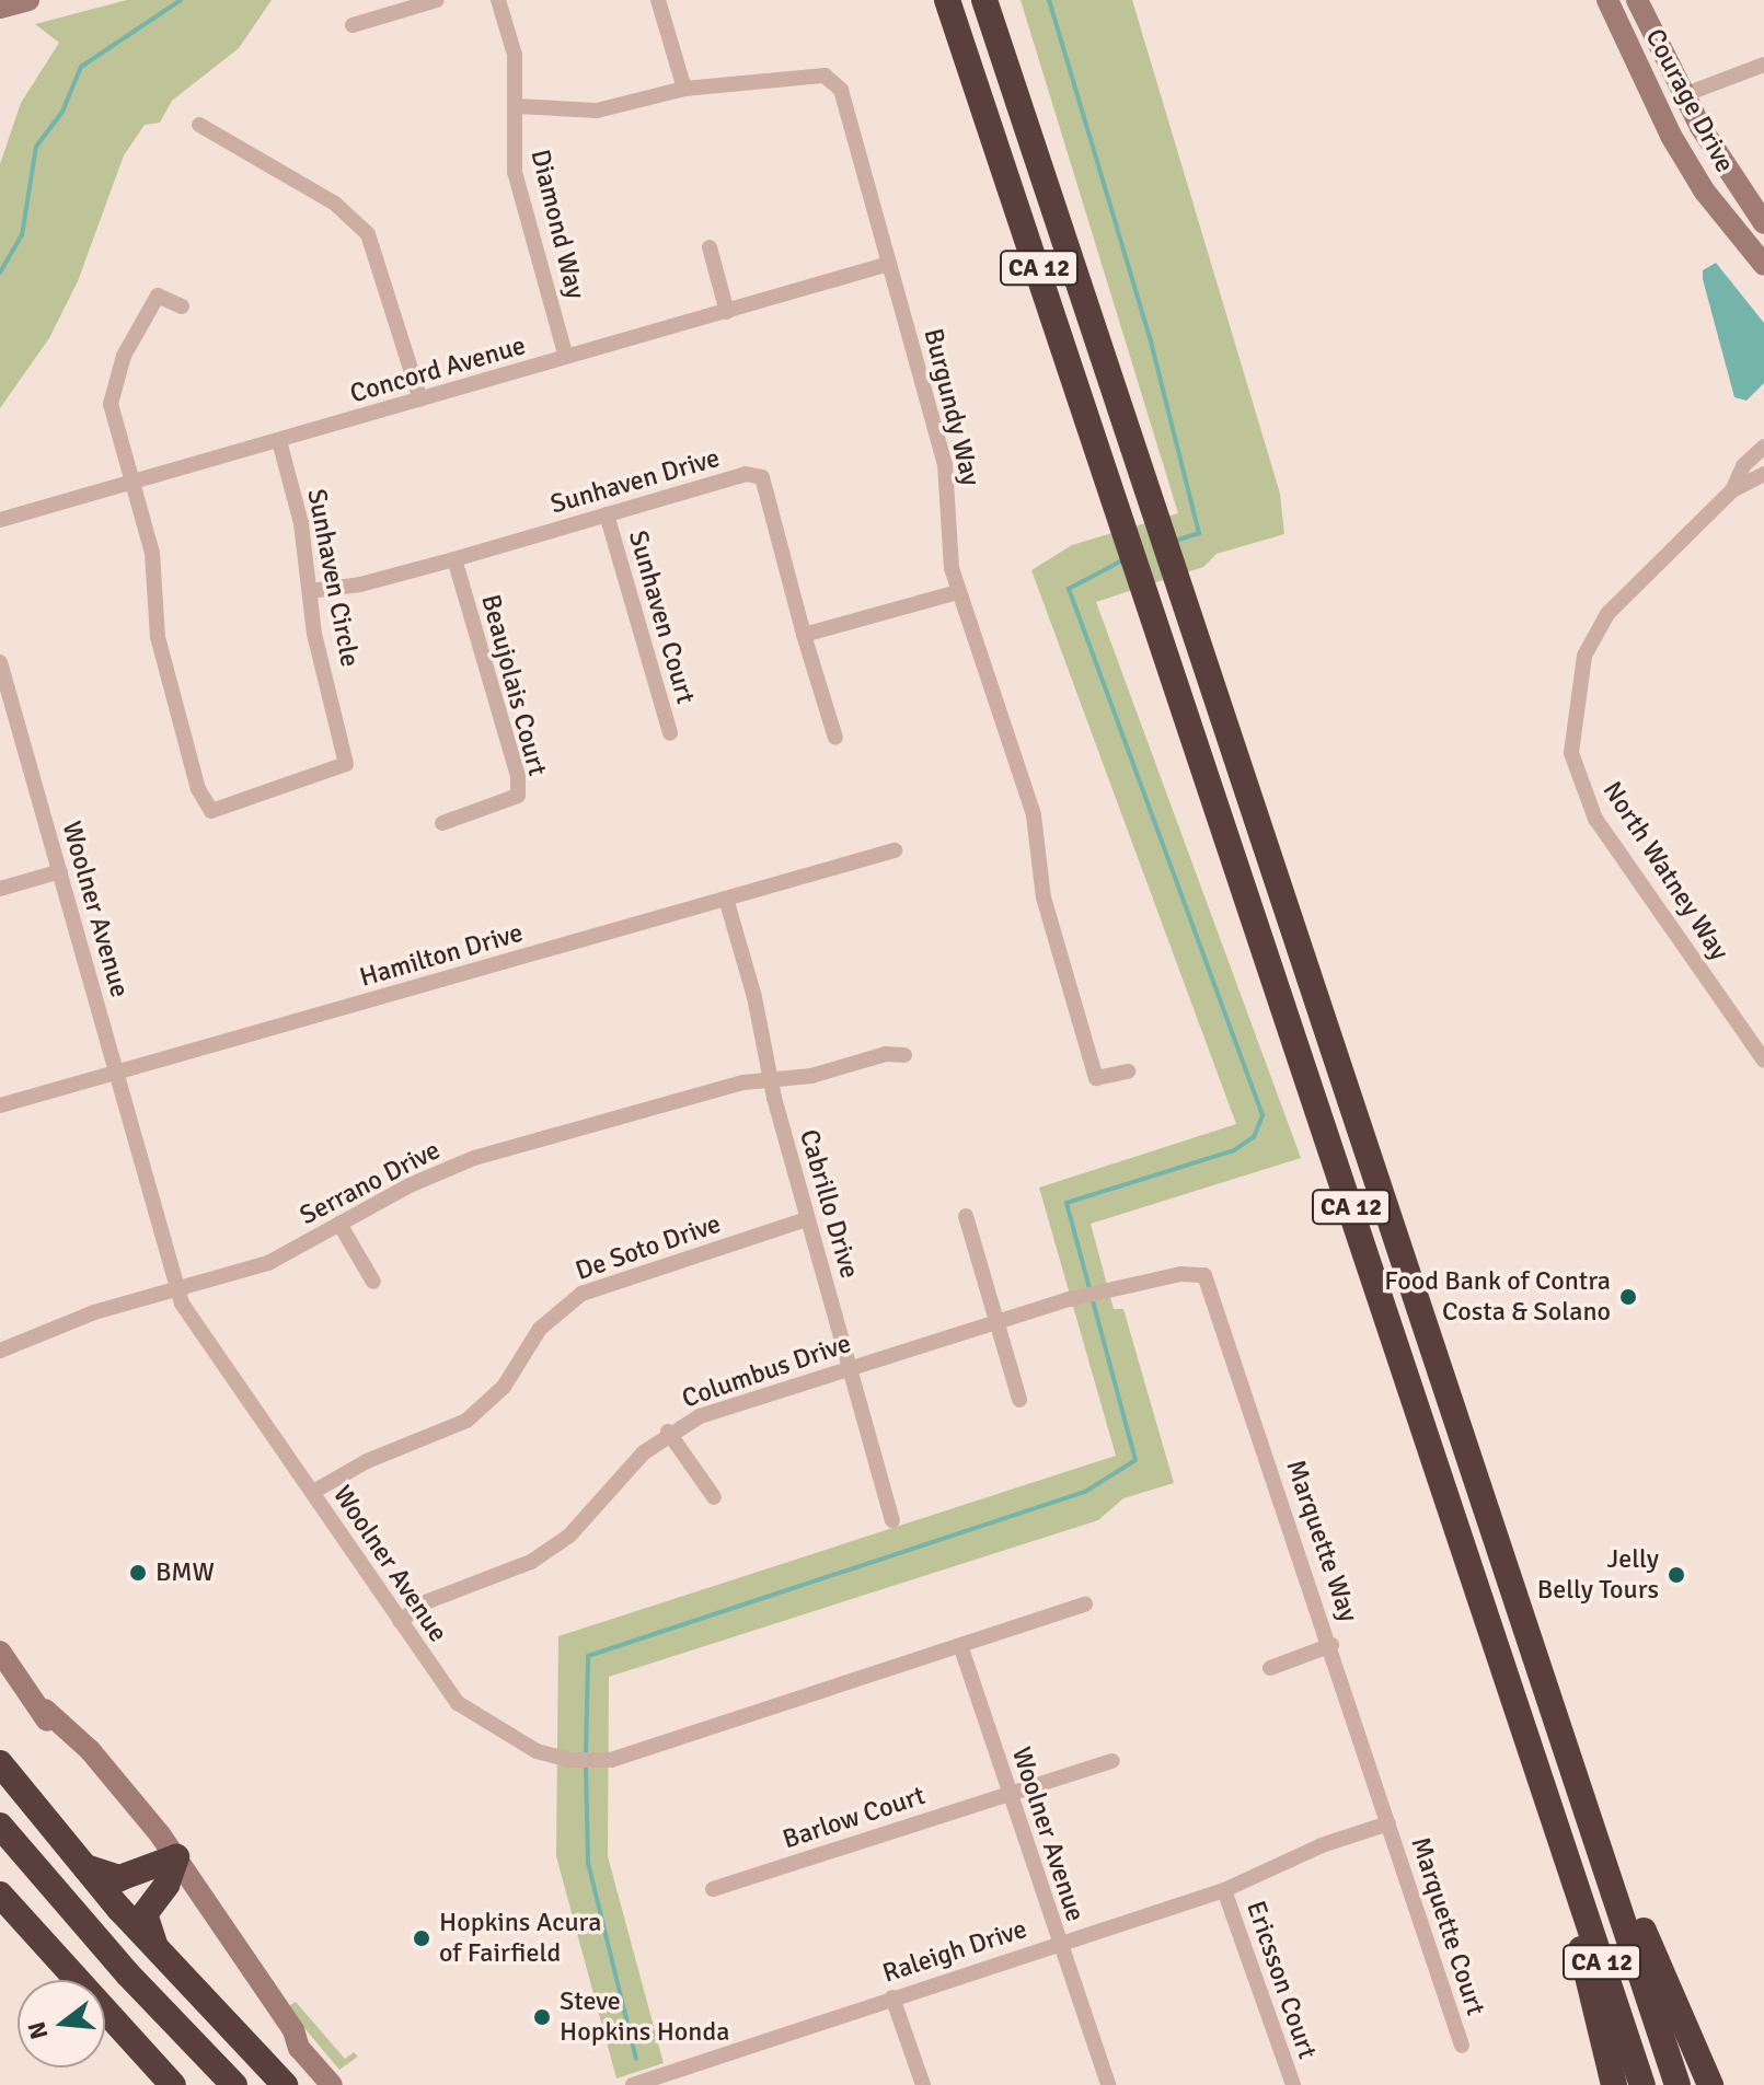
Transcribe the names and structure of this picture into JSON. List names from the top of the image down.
{
  "streets": {
    "highway": ["CA 12"],
    "street": [
      "Courage Drive",
      "Diamond Way",
      "Concord Avenue",
      "Burgundy Way",
      "Sunhaven Drive",
      "Sunhaven Circle",
      "Sunhaven Court",
      "Beaujolais Court",
      "North Watney Way",
      "Woolner Avenue",
      "Hamilton Drive",
      "Serrano Drive",
      "Cabrillo Drive",
      "De Soto Drive",
      "Columbus Drive",
      "Marquette Way",
      "Barlow Court",
      "Marquette Court",
      "Raleigh Drive",
      "Ericsson Court"
    ]
  },
  "crossings": [
    ["Diamond Way", "Concord Avenue"],
    ["Diamond Way", "Burgundy Way"],
    ["Concord Avenue", "Burgundy Way"],
    ["Concord Avenue", "Sunhaven Circle"],
    ["Sunhaven Drive", "Sunhaven Circle"],
    ["Sunhaven Drive", "Sunhaven Court"],
    ["Sunhaven Drive", "Beaujolais Court"],
    ["Woolner Avenue", "Hamilton Drive"],
    ["Woolner Avenue", "Serrano Drive"],
    ["Woolner Avenue", "De Soto Drive"],
    ["Woolner Avenue", "Columbus Drive"],
    ["Woolner Avenue", "Barlow Court"],
    ["Woolner Avenue", "Raleigh Drive"],
    ["Hamilton Drive", "Cabrillo Drive"],
    ["Serrano Drive", "Cabrillo Drive"],
    ["Cabrillo Drive", "De Soto Drive"],
    ["Cabrillo Drive", "Columbus Drive"],
    ["Columbus Drive", "Marquette Way"],
    ["Marquette Way", "Marquette Court"],
    ["Marquette Way", "Raleigh Drive"],
    ["Marquette Court", "Raleigh Drive"],
    ["Raleigh Drive", "Ericsson Court"]
  ],
  "places": [
    "Food Bank of Contra Costa & Solano",
    "BMW",
    "Jelly Belly Tours",
    "Hopkins Acura of Fairfield",
    "Steve Hopkins Honda"
  ],
  "north": "left"
}
